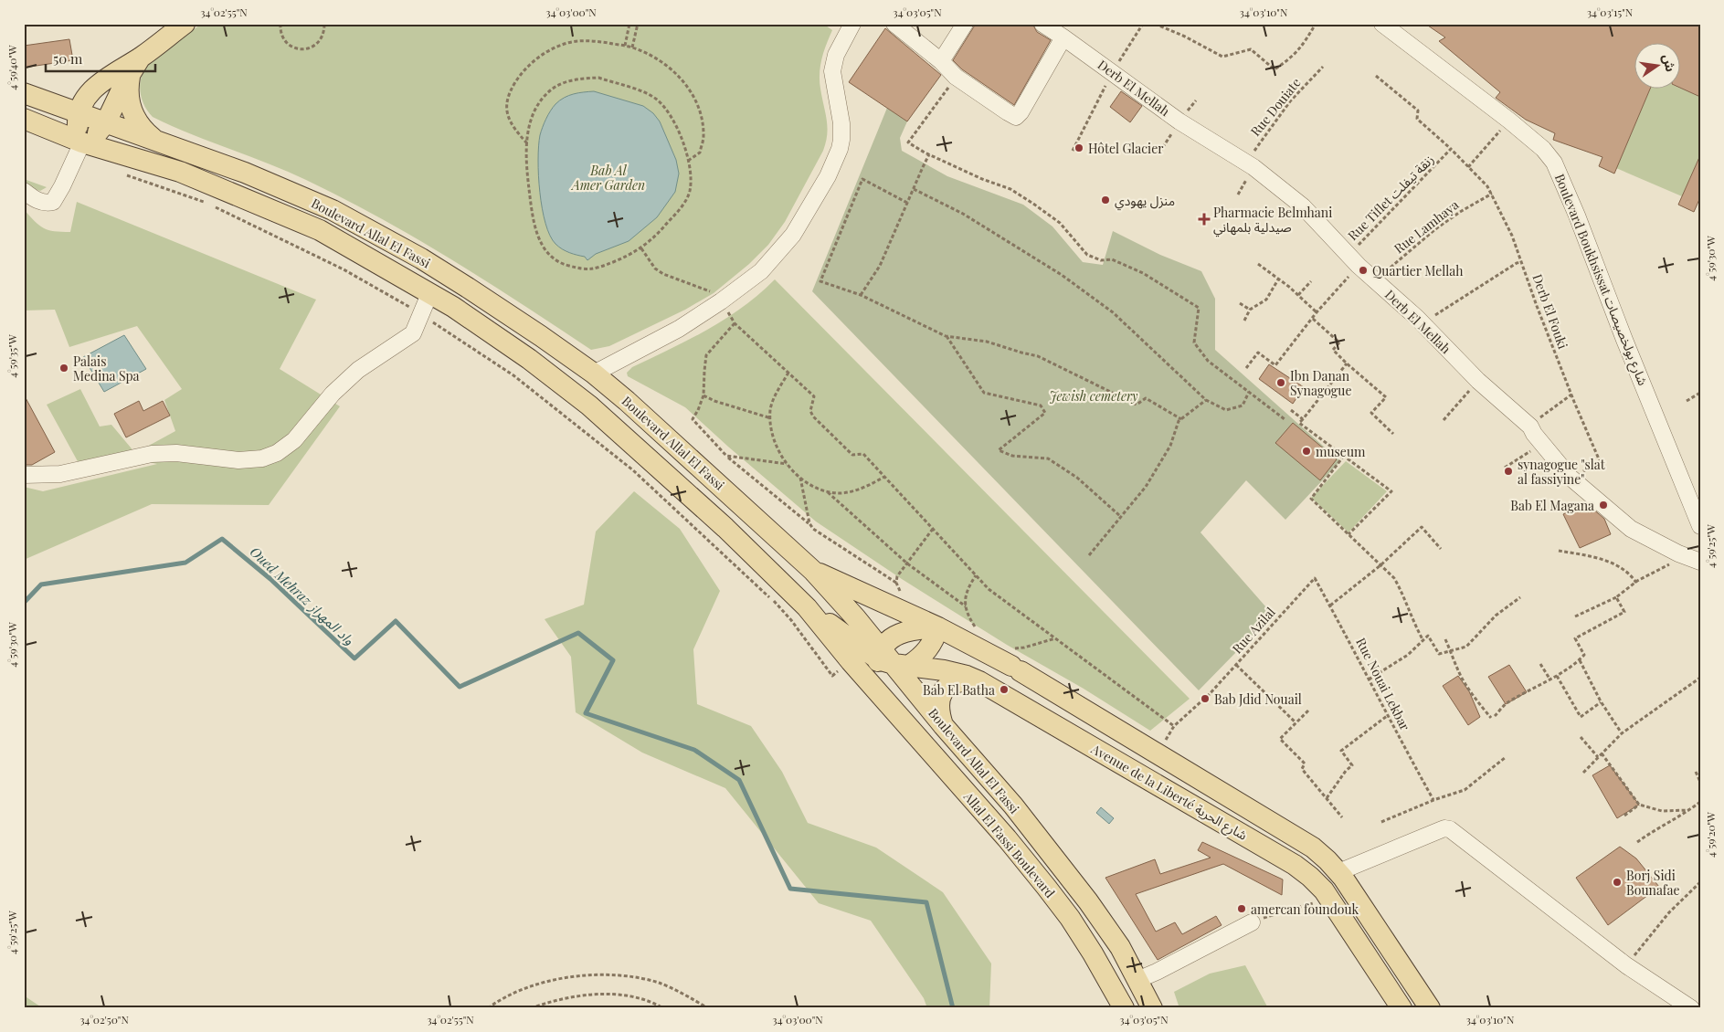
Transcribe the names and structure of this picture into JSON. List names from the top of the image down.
{
  "streets": {
    "main road": ["Boulevard Allal El Fassi", "Avenue de la Liberté شارع الحرية", "Allal El Fassi Boulevard"],
    "street": ["Derb El Mellah", "Boulevard Boukhsissat شارع بولخصيصات"],
    "path": [
      "Rue Douiate",
      "Rue Tiflet زنقة تيفلت",
      "Rue Lamhaya",
      "Derb El Fouki",
      "Rue Azilal",
      "Rue Nouai Lekbar"
    ]
  },
  "crossings": [
    ["Derb El Mellah", "Rue Douiate"],
    ["Derb El Mellah", "Rue Tiflet زنقة تيفلت"],
    ["Derb El Mellah", "Rue Lamhaya"],
    ["Derb El Mellah", "Derb El Fouki"],
    ["Rue Tiflet زنقة تيفلت", "Derb El Fouki"],
    ["Rue Lamhaya", "Derb El Fouki"],
    ["Boulevard Allal El Fassi", "Avenue de la Liberté شارع الحرية"],
    ["Boulevard Allal El Fassi", "Allal El Fassi Boulevard"],
    ["Rue Azilal", "Rue Nouai Lekbar"]
  ],
  "water": ["Oued Mehraz واد المهراز"],
  "parks": ["Bab Al Amer Garden", "Jewish cemetery"],
  "places": {
    "other": [
      "Hôtel Glacier",
      "منزل يهودي",
      "Quartier Mellah",
      "Palais Medina Spa",
      "Ibn Danan Synagogue",
      "museum",
      "synagogue \"slat al fassiyine\"",
      "Bab El Magana",
      "Bab El Batha",
      "Bab Jdid Nouail",
      "Borj Sidi Bounafae",
      "amercan foundouk"
    ],
    "health": ["Pharmacie Belmhani صيدلية بلمهاني"]
  },
  "scale_bar": "50 m",
  "north": "right",
  "coordinates": [
    "34°02'55\"N",
    "34°03'00\"N",
    "34°03'05\"N",
    "34°03'10\"N",
    "34°03'15\"N",
    "4°59'40\"W",
    "4°59'30\"W",
    "4°59'35\"W",
    "4°59'25\"W",
    "4°59'20\"W",
    "34°02'50\"N"
  ]
}
